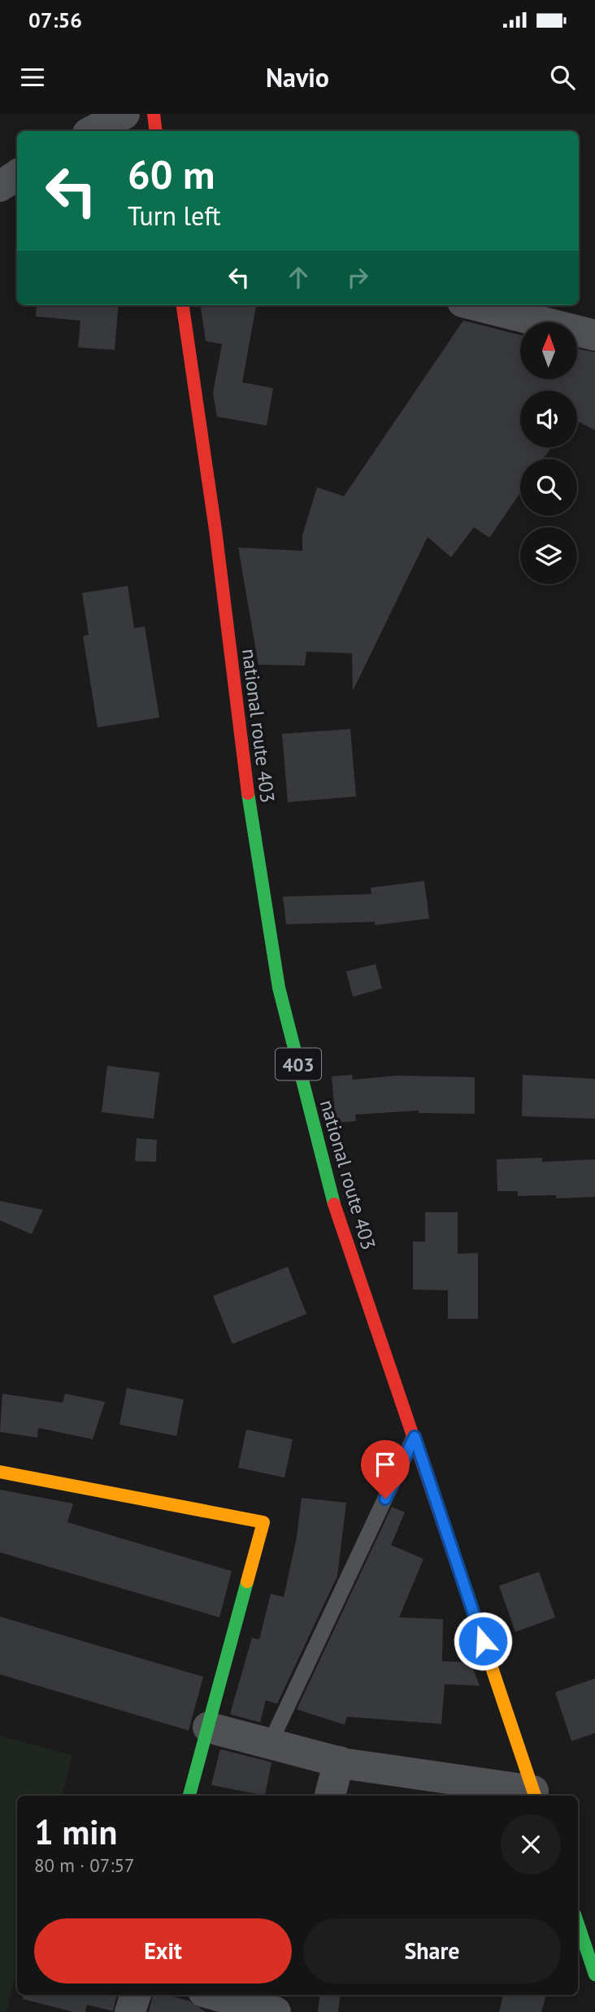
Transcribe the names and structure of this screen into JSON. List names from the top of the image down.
{
  "streets": {
    "main road": ["national route 403", "403"]
  },
  "north": "top",
  "page": {
    "status": "07:56",
    "header": "Navio",
    "turn": ["60 m", "Turn left"],
    "heading": ["1 min", "80 m · 07:57"],
    "buttons": ["Exit", "Share"]
  }
}
